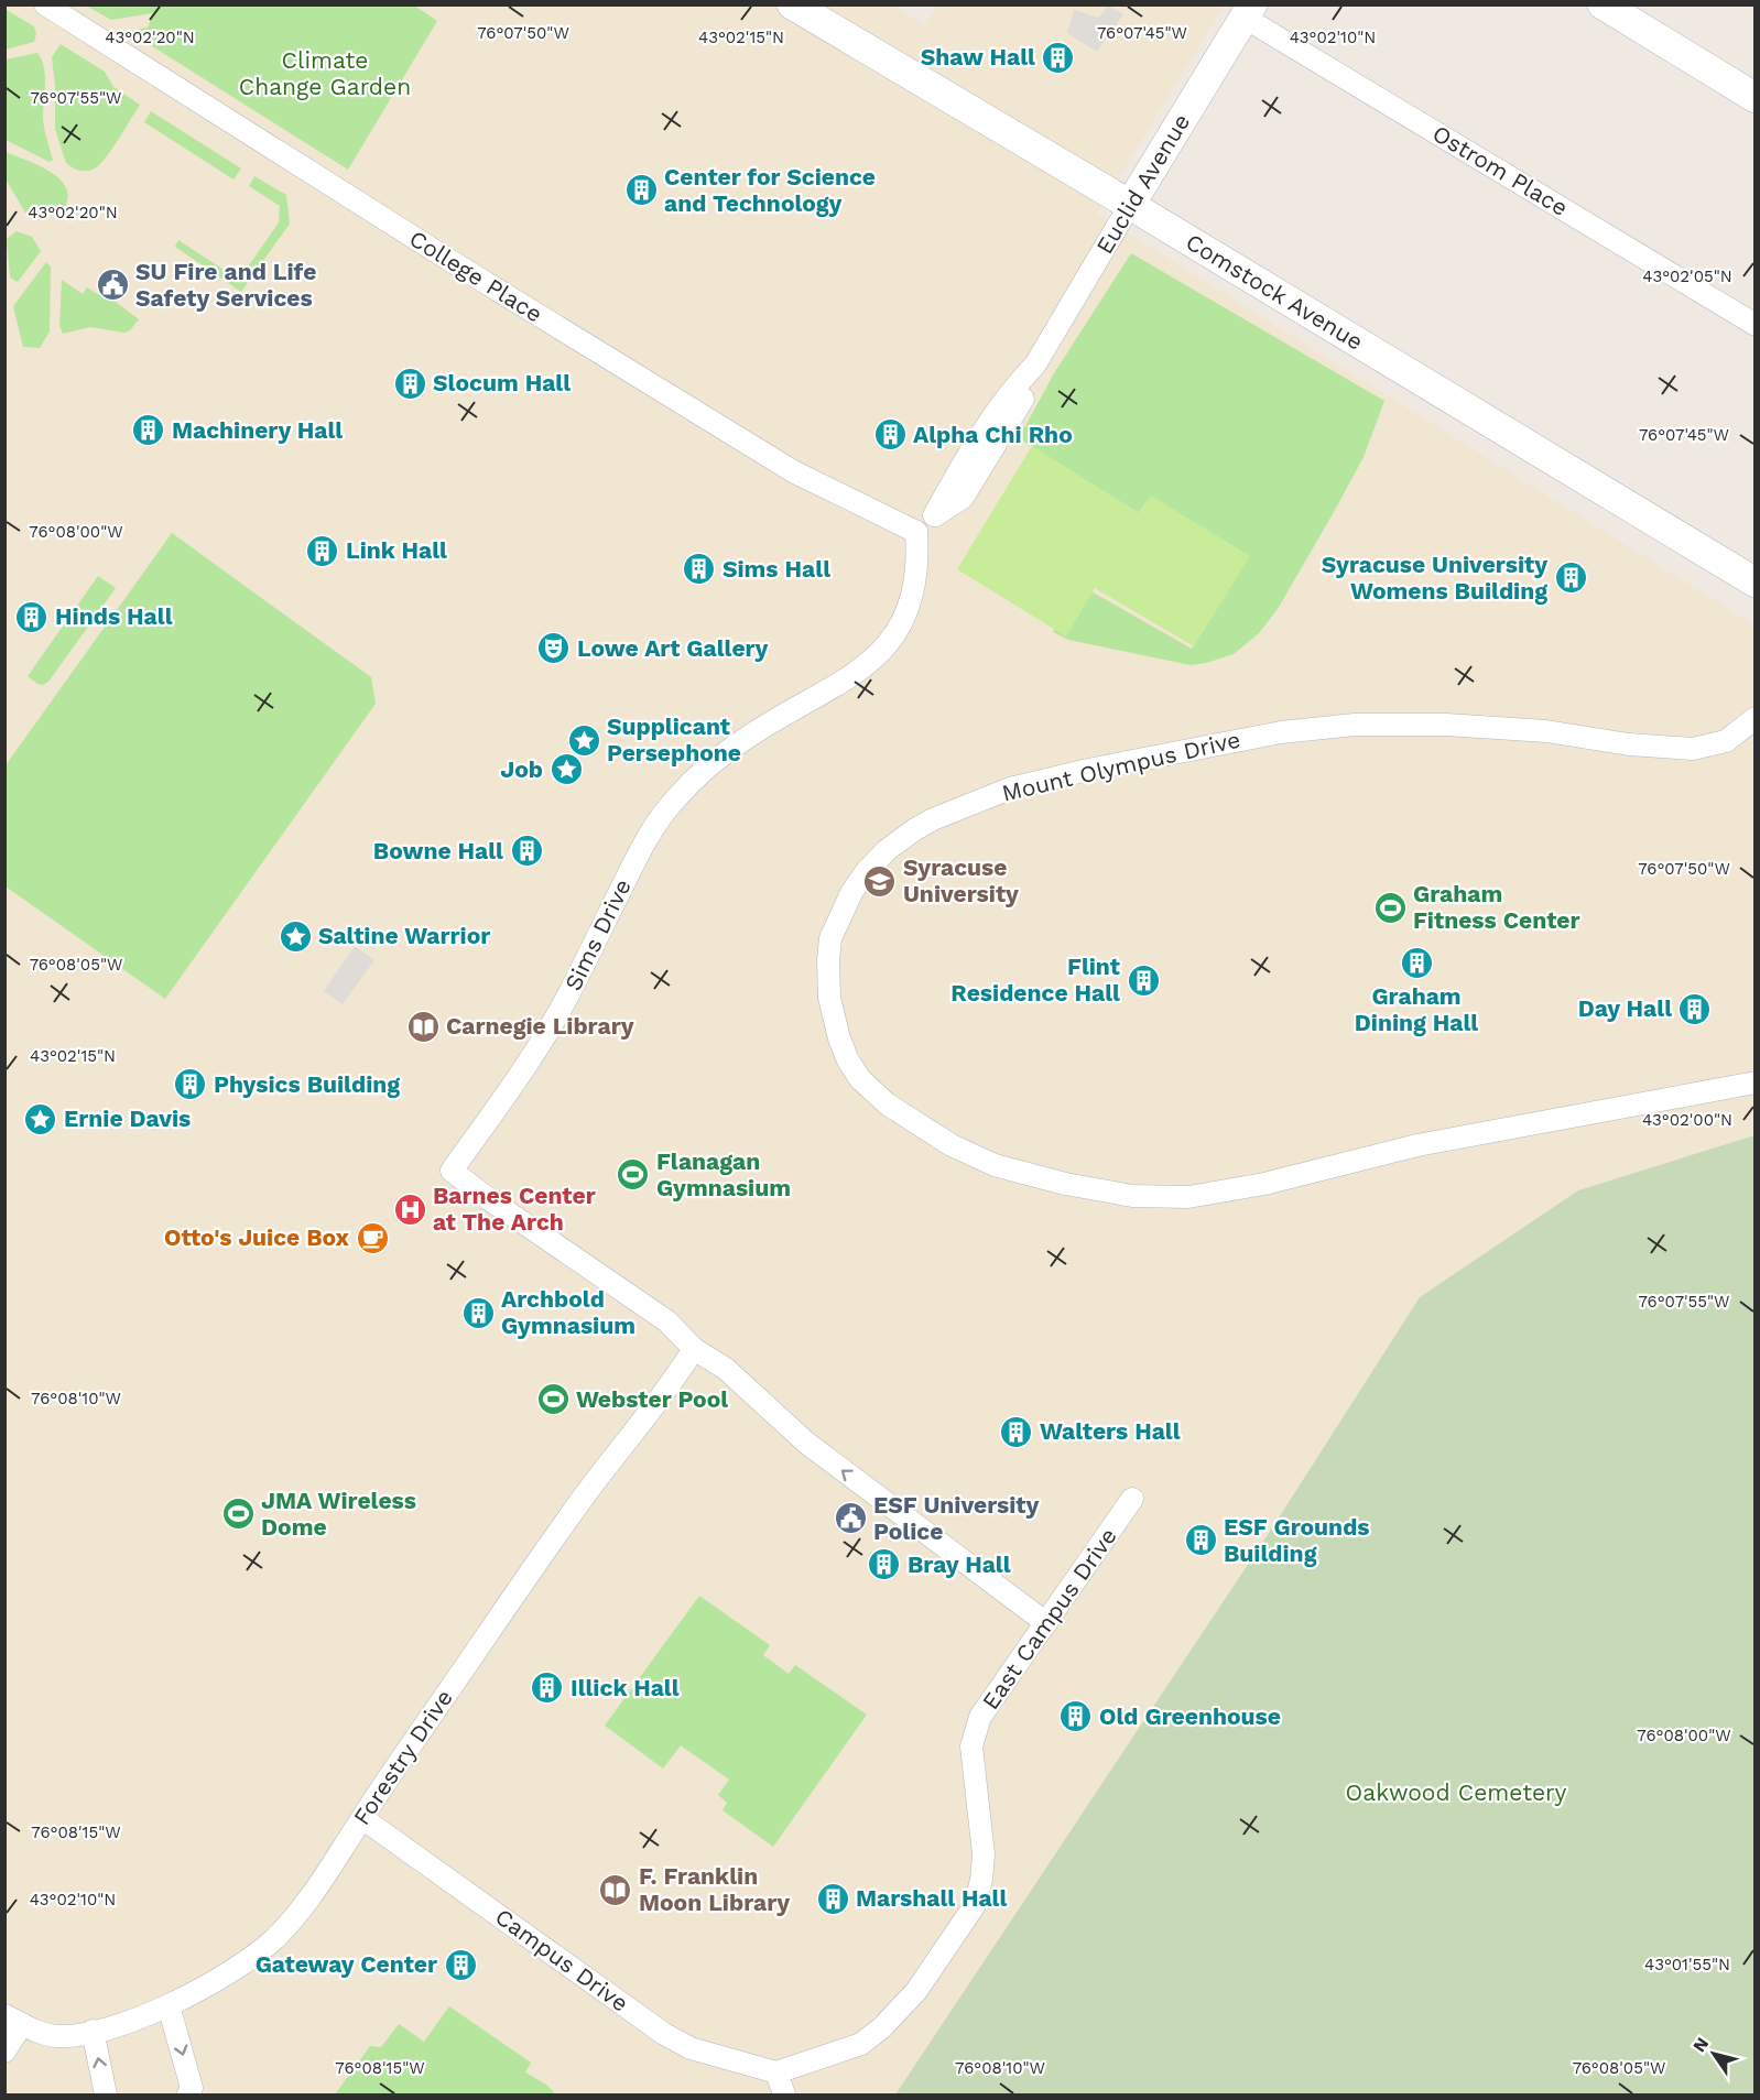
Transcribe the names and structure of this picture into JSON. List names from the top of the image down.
{
  "streets": {
    "street": [
      "Ostrom Place",
      "Euclid Avenue",
      "College Place",
      "Comstock Avenue",
      "Mount Olympus Drive",
      "Sims Drive",
      "East Campus Drive",
      "Forestry Drive",
      "Campus Drive"
    ]
  },
  "crossings": [
    ["Ostrom Place", "Euclid Avenue"],
    ["Euclid Avenue", "College Place"],
    ["Euclid Avenue", "Comstock Avenue"],
    ["Euclid Avenue", "Sims Drive"],
    ["College Place", "Sims Drive"],
    ["Sims Drive", "Forestry Drive"],
    ["East Campus Drive", "Campus Drive"],
    ["Forestry Drive", "Campus Drive"]
  ],
  "parks": ["Climate Change Garden", "Oakwood Cemetery"],
  "places": {
    "building": [
      "Shaw Hall",
      "Center for Science and Technology",
      "Slocum Hall",
      "Machinery Hall",
      "Alpha Chi Rho",
      "Link Hall",
      "Sims Hall",
      "Syracuse University Womens Building",
      "Hinds Hall",
      "Bowne Hall",
      "Graham Dining Hall",
      "Flint Residence Hall",
      "Day Hall",
      "Physics Building",
      "Archbold Gymnasium",
      "Walters Hall",
      "ESF Grounds Building",
      "Bray Hall",
      "Illick Hall",
      "Old Greenhouse",
      "Marshall Hall",
      "Gateway Center"
    ],
    "public building": ["SU Fire and Life Safety Services", "ESF University Police"],
    "theatre": ["Lowe Art Gallery"],
    "place": [
      "Supplicant Persephone",
      "Job",
      "Saltine Warrior",
      "Ernie Davis"
    ],
    "school or university": ["Syracuse University"],
    "sports": [
      "Graham Fitness Center",
      "Flanagan Gymnasium",
      "Webster Pool",
      "JMA Wireless Dome"
    ],
    "library": ["Carnegie Library", "F. Franklin Moon Library"],
    "hospital": ["Barnes Center at The Arch"],
    "cafe": ["Otto's Juice Box"]
  },
  "north": "top left",
  "coordinates": [
    "76°07'50\"W",
    "76°07'45\"W",
    "43°02'20\"N",
    "43°02'15\"N",
    "43°02'10\"N",
    "76°07'55\"W",
    "43°02'05\"N",
    "76°08'00\"W",
    "76°08'05\"W",
    "43°02'00\"N",
    "76°08'10\"W",
    "76°08'15\"W",
    "43°01'55\"N"
  ]
}
